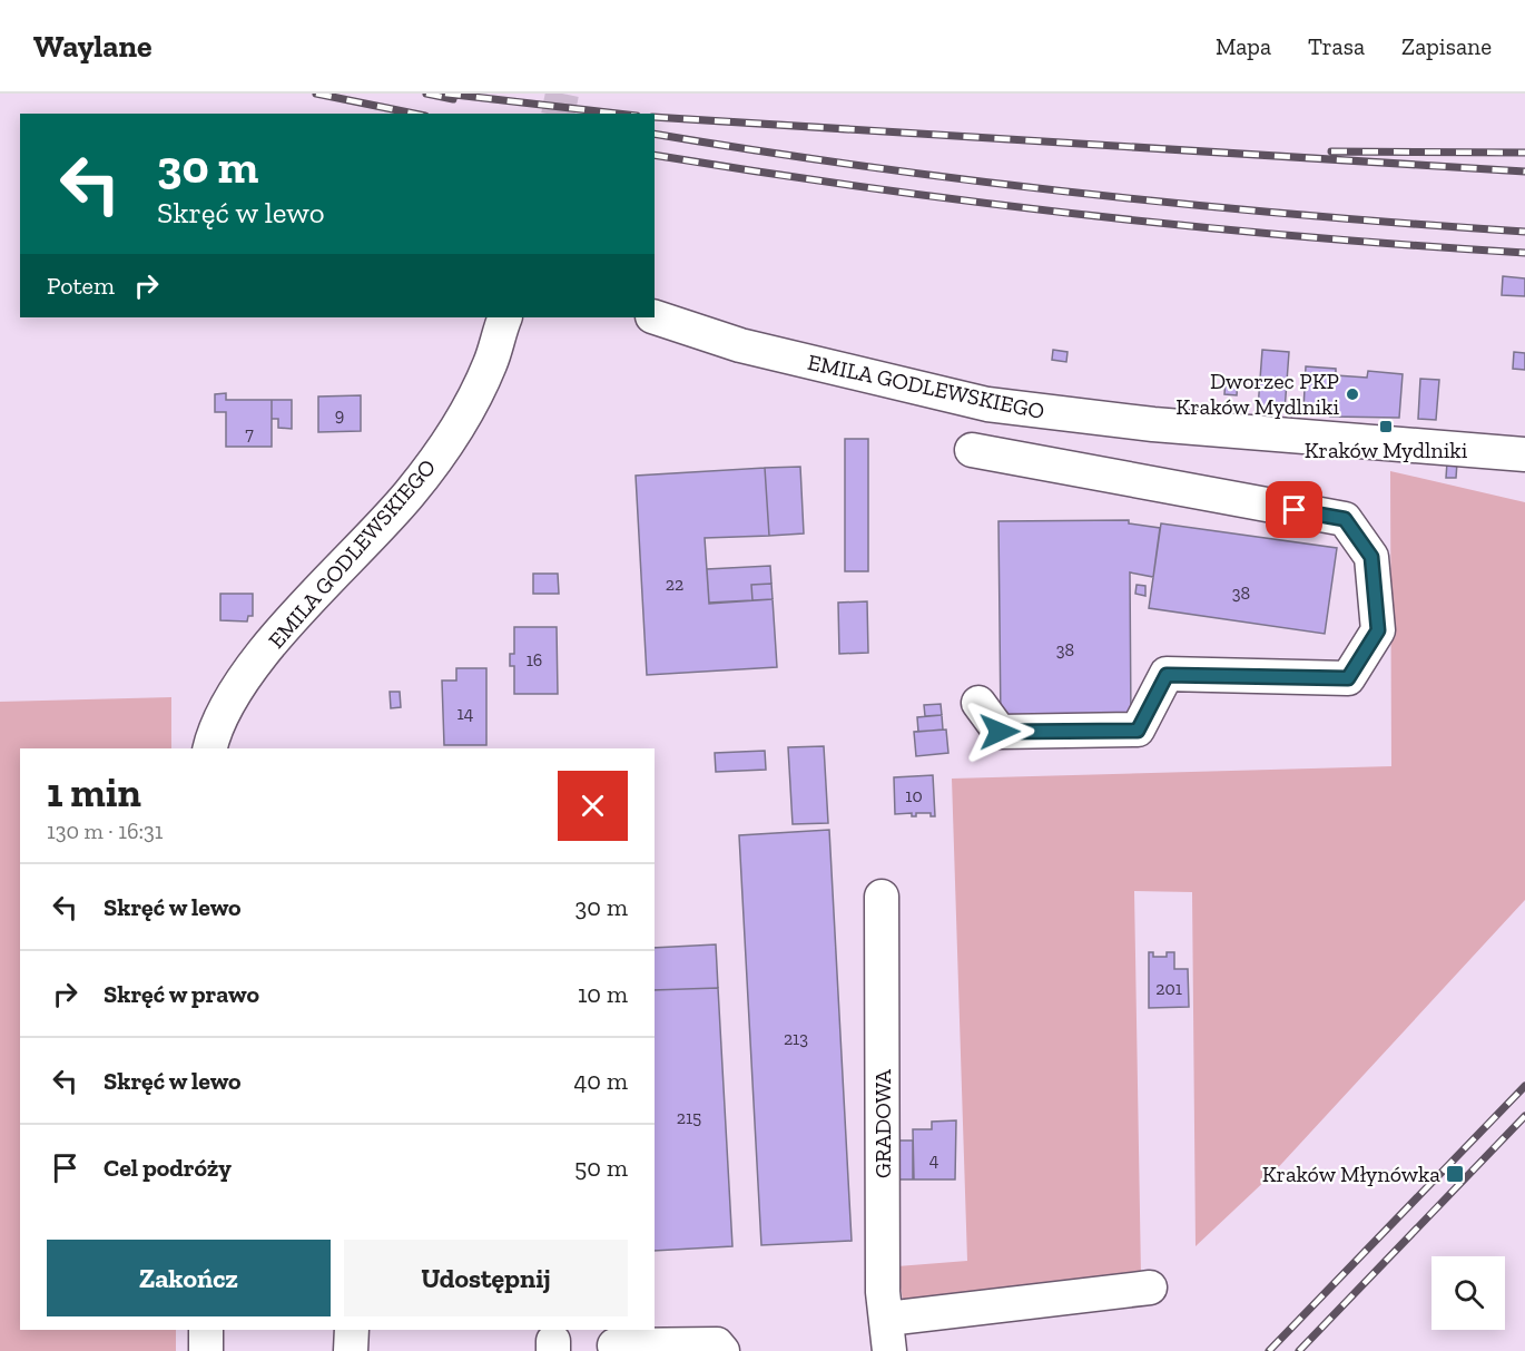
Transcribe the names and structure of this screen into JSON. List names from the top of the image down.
{
  "streets": {
    "street": ["EMILA GODLEWSKIEGO", "GRADOWA"]
  },
  "places": {
    "other": ["Dworzec PKP Kraków Mydlniki"],
    "transit": ["Kraków Mydlniki", "Kraków Młynówka"]
  },
  "house_numbers": [
    "9",
    "7",
    "22",
    "38",
    "38",
    "16",
    "14",
    "10",
    "201",
    "213",
    "215",
    "4"
  ],
  "page": {
    "header": "Waylane",
    "nav": ["Mapa", "Trasa", "Zapisane"],
    "turn": ["30 m", "Skręć w lewo"],
    "then": "Potem",
    "heading": ["1 min", "130 m · 16:31"],
    "list": [
      {
        "name": "Skręć w lewo",
        "value": "30 m"
      },
      {
        "name": "Skręć w prawo",
        "value": "10 m"
      },
      {
        "name": "Skręć w lewo",
        "value": "40 m"
      },
      {
        "name": "Cel podróży",
        "value": "50 m"
      }
    ],
    "buttons": ["Zakończ", "Udostępnij"]
  }
}
